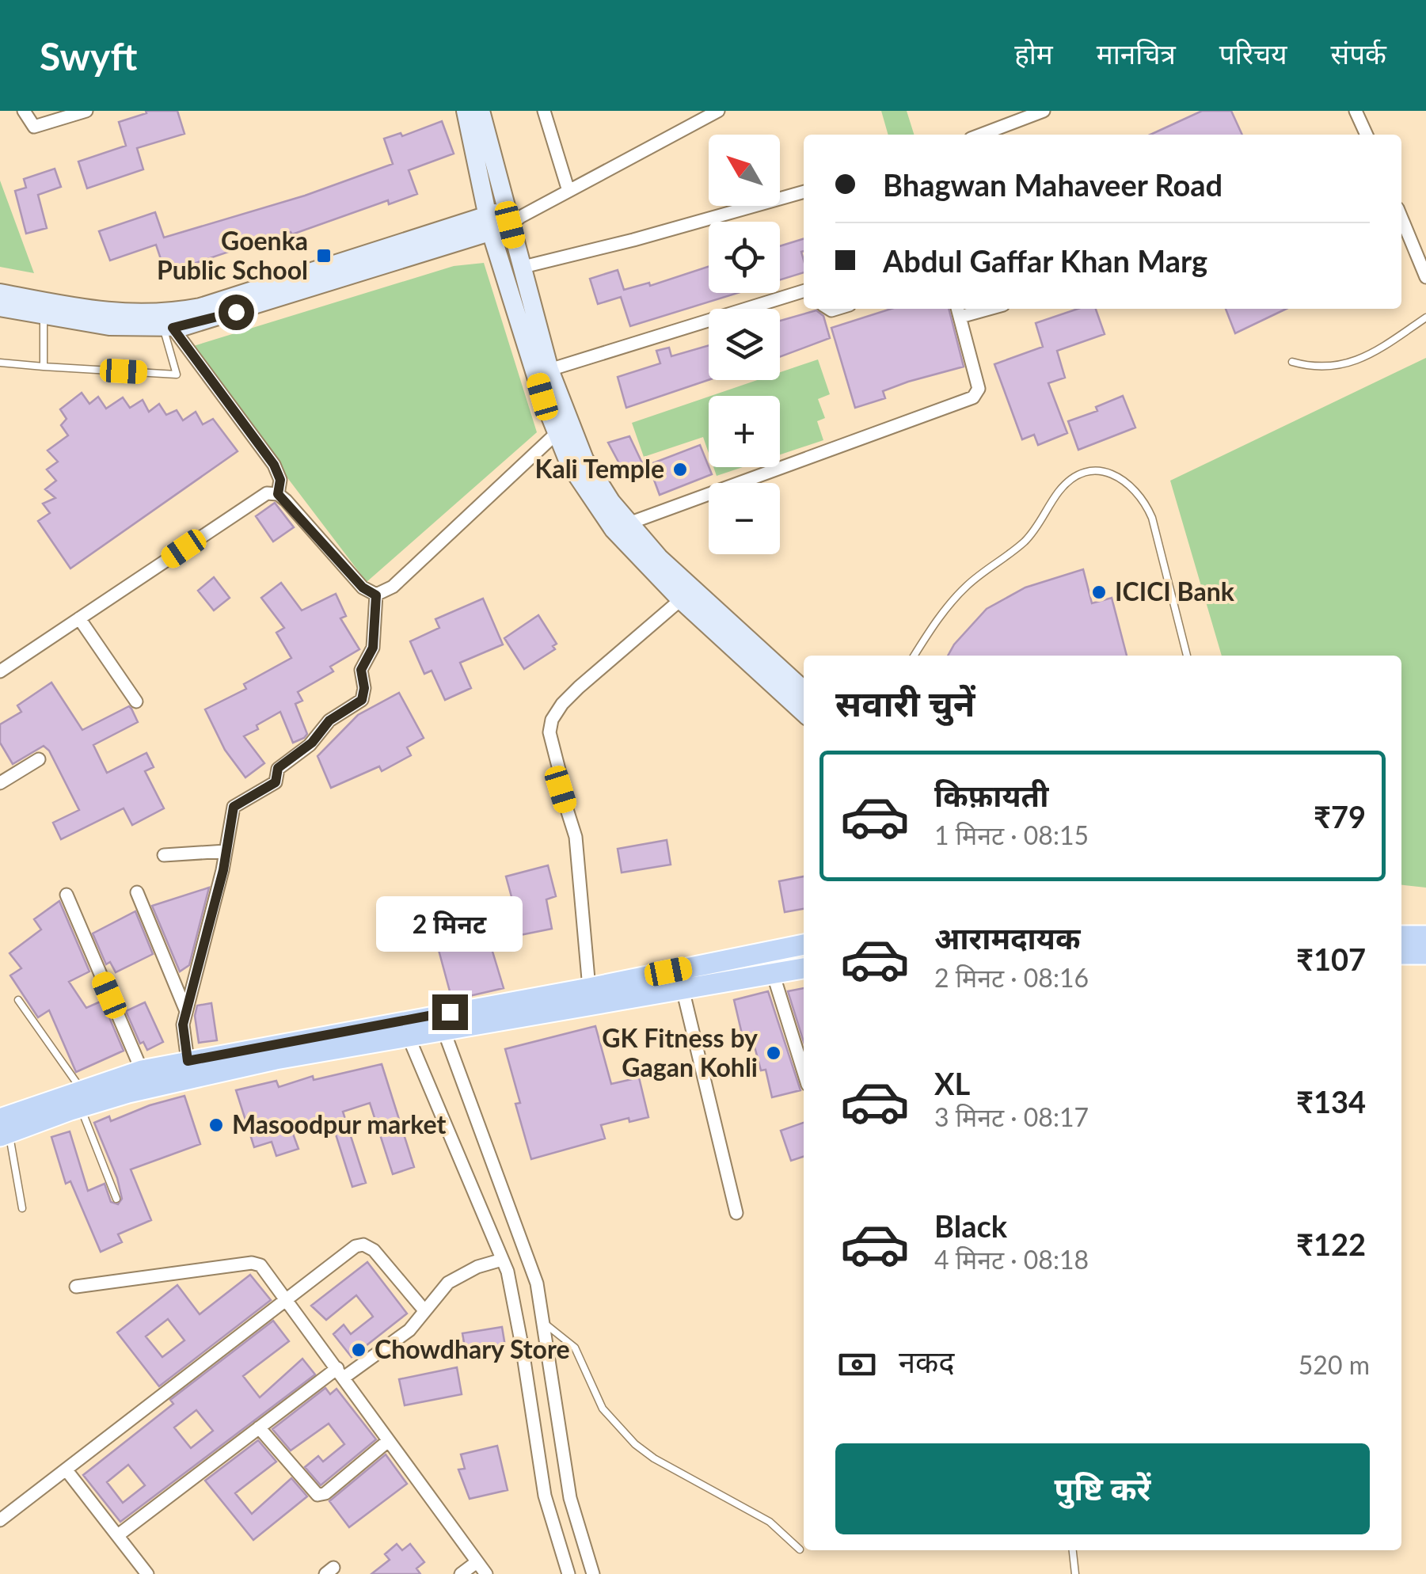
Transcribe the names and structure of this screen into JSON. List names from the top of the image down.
{
  "places": {
    "transit": ["Goenka Public School"],
    "other": [
      "Kali Temple",
      "ICICI Bank",
      "GK Fitness by Gagan Kohli",
      "Masoodpur market",
      "Chowdhary Store"
    ]
  },
  "north": "top left",
  "page": {
    "header": "Swyft",
    "nav": [
      "होम",
      "मानचित्र",
      "परिचय",
      "संपर्क"
    ],
    "map_buttons": ["+", "−"],
    "banner": ["Bhagwan Mahaveer Road", "Abdul Gaffar Khan Marg"],
    "heading": "सवारी चुनें",
    "list": [
      {
        "name": "किफ़ायती",
        "note": "1 मिनट · 08:15",
        "value": "₹79"
      },
      {
        "name": "आरामदायक",
        "note": "2 मिनट · 08:16",
        "value": "₹107"
      },
      {
        "name": "XL",
        "note": "3 मिनट · 08:17",
        "value": "₹134"
      },
      {
        "name": "Black",
        "note": "4 मिनट · 08:18",
        "value": "₹122"
      }
    ],
    "bubble": "2 मिनट",
    "pay": ["नकद", "520 m"],
    "buttons": "पुष्टि करें"
  }
}
